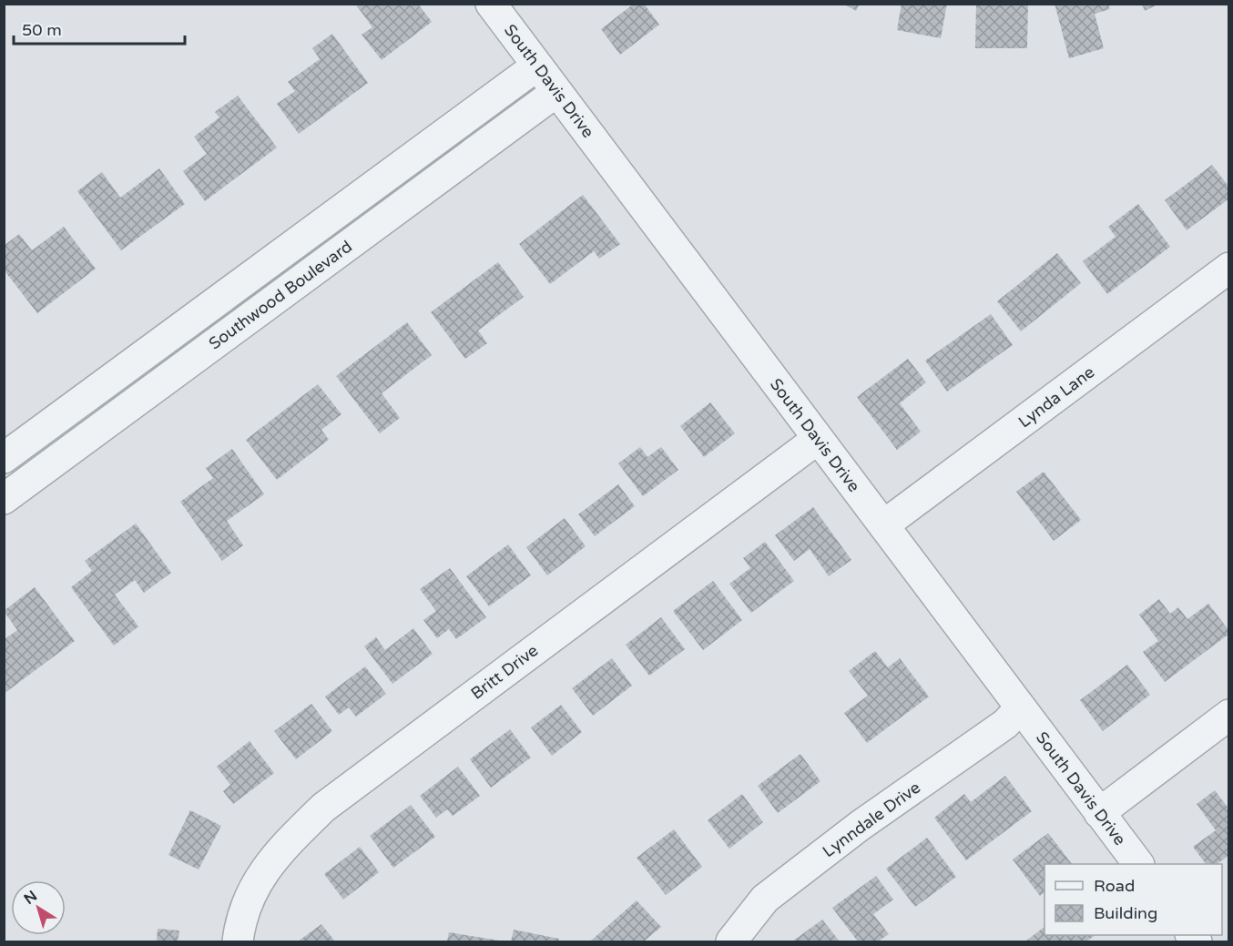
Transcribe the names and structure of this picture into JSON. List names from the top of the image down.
{
  "streets": {
    "street": [
      "South Davis Drive",
      "Southwood Boulevard",
      "Lynda Lane",
      "Britt Drive",
      "Lynndale Drive"
    ]
  },
  "crossings": [
    ["South Davis Drive", "Southwood Boulevard"],
    ["South Davis Drive", "Lynda Lane"],
    ["South Davis Drive", "Britt Drive"],
    ["South Davis Drive", "Lynndale Drive"]
  ],
  "legend": ["Road", "Building"],
  "scale_bar": "50 m",
  "north": "top left"
}
